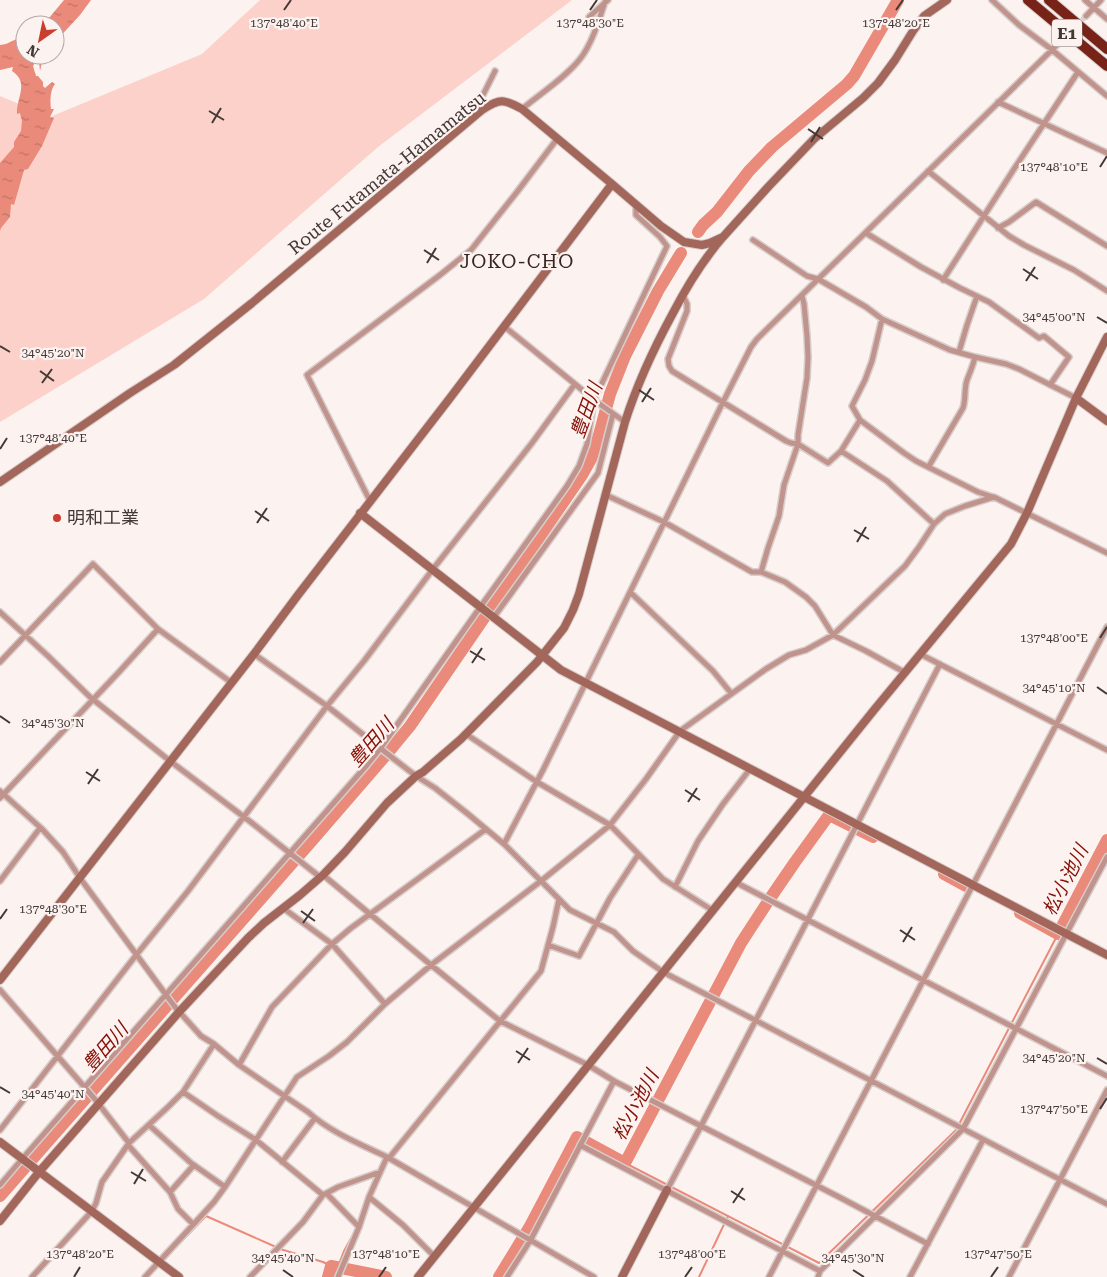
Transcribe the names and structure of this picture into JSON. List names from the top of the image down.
{
  "streets": {
    "highway": ["E1"],
    "street": ["Route Futamata-Hamamatsu"]
  },
  "districts": ["JOKO-CHO"],
  "water": ["豊田川", "松小池川"],
  "places": ["明和工業"],
  "north": "bottom left",
  "coordinates": [
    "137°48'40\"E",
    "137°48'30\"E",
    "137°48'20\"E",
    "137°48'10\"E",
    "34°45'00\"N",
    "34°45'20\"N",
    "137°48'00\"E",
    "34°45'10\"N",
    "34°45'30\"N",
    "34°45'40\"N",
    "137°47'50\"E"
  ]
}
